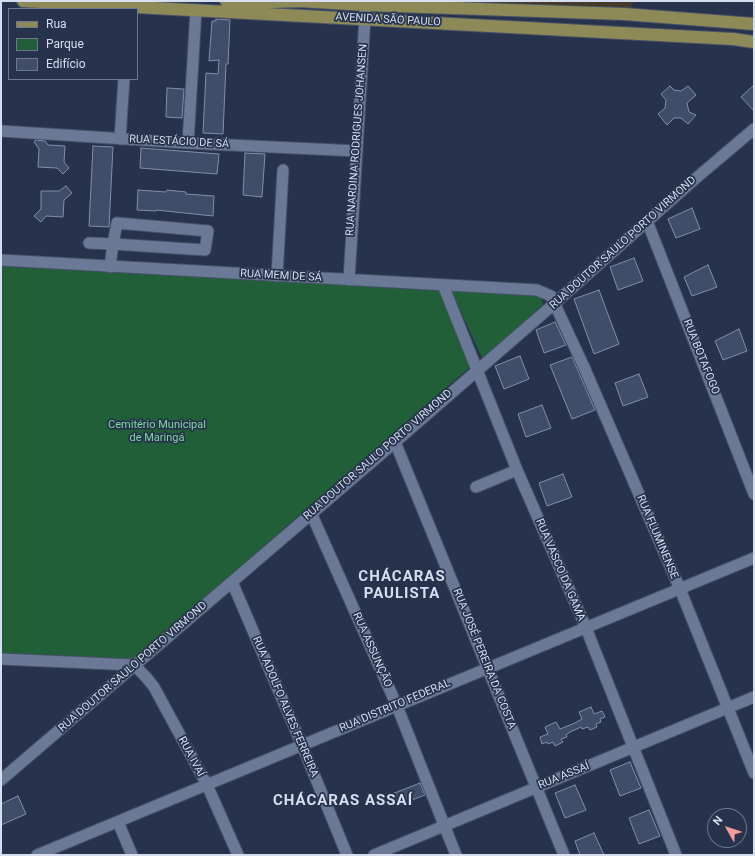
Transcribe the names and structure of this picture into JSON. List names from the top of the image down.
{
  "streets": {
    "main road": ["AVENIDA SÃO PAULO"],
    "street": [
      "RUA NARDINA RODRIGUES JOHANSEN",
      "RUA ESTÁCIO DE SÁ",
      "RUA DOUTOR SAULO PORTO VIRMOND",
      "RUA MEM DE SÁ",
      "RUA BOTAFOGO",
      "RUA FLUMINENSE",
      "RUA VASCO DA GAMA",
      "RUA ASSUNÇÃO",
      "RUA JOSÉ PEREIRA DA COSTA",
      "RUA DISTRITO FEDERAL",
      "RUA ADOLFO ALVES FERREIRA",
      "RUA IVAÍ",
      "RUA ASSAÍ"
    ]
  },
  "crossings": [
    ["AVENIDA SÃO PAULO", "RUA NARDINA RODRIGUES JOHANSEN"],
    ["RUA NARDINA RODRIGUES JOHANSEN", "RUA ESTÁCIO DE SÁ"],
    ["RUA NARDINA RODRIGUES JOHANSEN", "RUA MEM DE SÁ"],
    ["RUA DOUTOR SAULO PORTO VIRMOND", "RUA MEM DE SÁ"],
    ["RUA DOUTOR SAULO PORTO VIRMOND", "RUA BOTAFOGO"],
    ["RUA DOUTOR SAULO PORTO VIRMOND", "RUA FLUMINENSE"],
    ["RUA DOUTOR SAULO PORTO VIRMOND", "RUA VASCO DA GAMA"],
    ["RUA DOUTOR SAULO PORTO VIRMOND", "RUA ASSUNÇÃO"],
    ["RUA DOUTOR SAULO PORTO VIRMOND", "RUA JOSÉ PEREIRA DA COSTA"],
    ["RUA DOUTOR SAULO PORTO VIRMOND", "RUA ADOLFO ALVES FERREIRA"],
    ["RUA DOUTOR SAULO PORTO VIRMOND", "RUA IVAÍ"],
    ["RUA MEM DE SÁ", "RUA FLUMINENSE"],
    ["RUA MEM DE SÁ", "RUA VASCO DA GAMA"],
    ["RUA FLUMINENSE", "RUA DISTRITO FEDERAL"],
    ["RUA FLUMINENSE", "RUA ASSAÍ"],
    ["RUA VASCO DA GAMA", "RUA DISTRITO FEDERAL"],
    ["RUA VASCO DA GAMA", "RUA ASSAÍ"],
    ["RUA ASSUNÇÃO", "RUA DISTRITO FEDERAL"],
    ["RUA ASSUNÇÃO", "RUA ASSAÍ"],
    ["RUA JOSÉ PEREIRA DA COSTA", "RUA DISTRITO FEDERAL"],
    ["RUA JOSÉ PEREIRA DA COSTA", "RUA ASSAÍ"],
    ["RUA DISTRITO FEDERAL", "RUA ADOLFO ALVES FERREIRA"],
    ["RUA DISTRITO FEDERAL", "RUA IVAÍ"]
  ],
  "districts": ["CHÁCARAS PAULISTA", "CHÁCARAS ASSAÍ"],
  "parks": ["Cemitério Municipal de Maringá"],
  "legend": ["Rua", "Parque", "Edifício"],
  "north": "top left"
}
